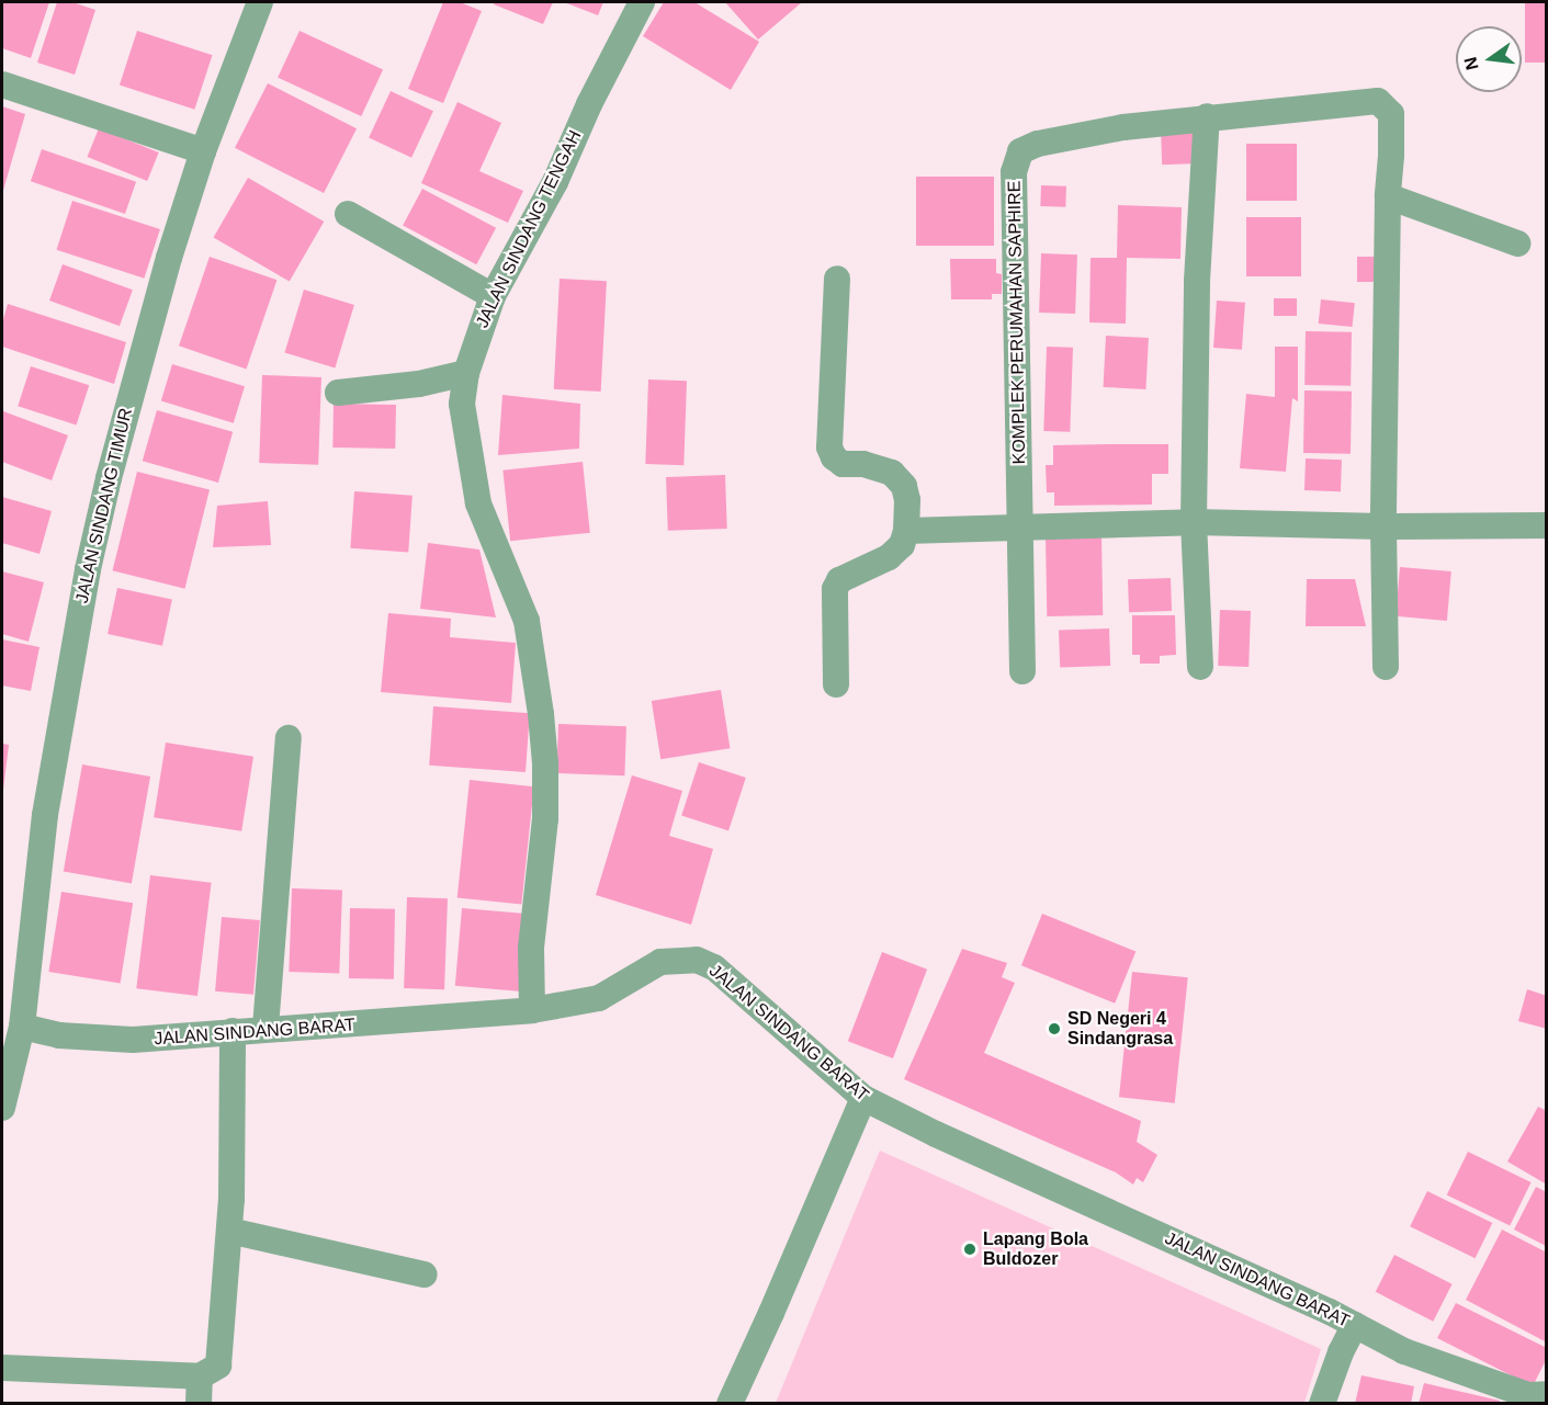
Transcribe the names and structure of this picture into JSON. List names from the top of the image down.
{
  "streets": {
    "street": [
      "JALAN SINDANG TENGAH",
      "KOMPLEK PERUMAHAN SAPHIRE",
      "JALAN SINDANG TIMUR",
      "JALAN SINDANG BARAT"
    ]
  },
  "crossings": [
    ["JALAN SINDANG TENGAH", "JALAN SINDANG BARAT"],
    ["JALAN SINDANG TIMUR", "JALAN SINDANG BARAT"]
  ],
  "places": ["SD Negeri 4 Sindangrasa", "Lapang Bola Buldozer"],
  "north": "left"
}
